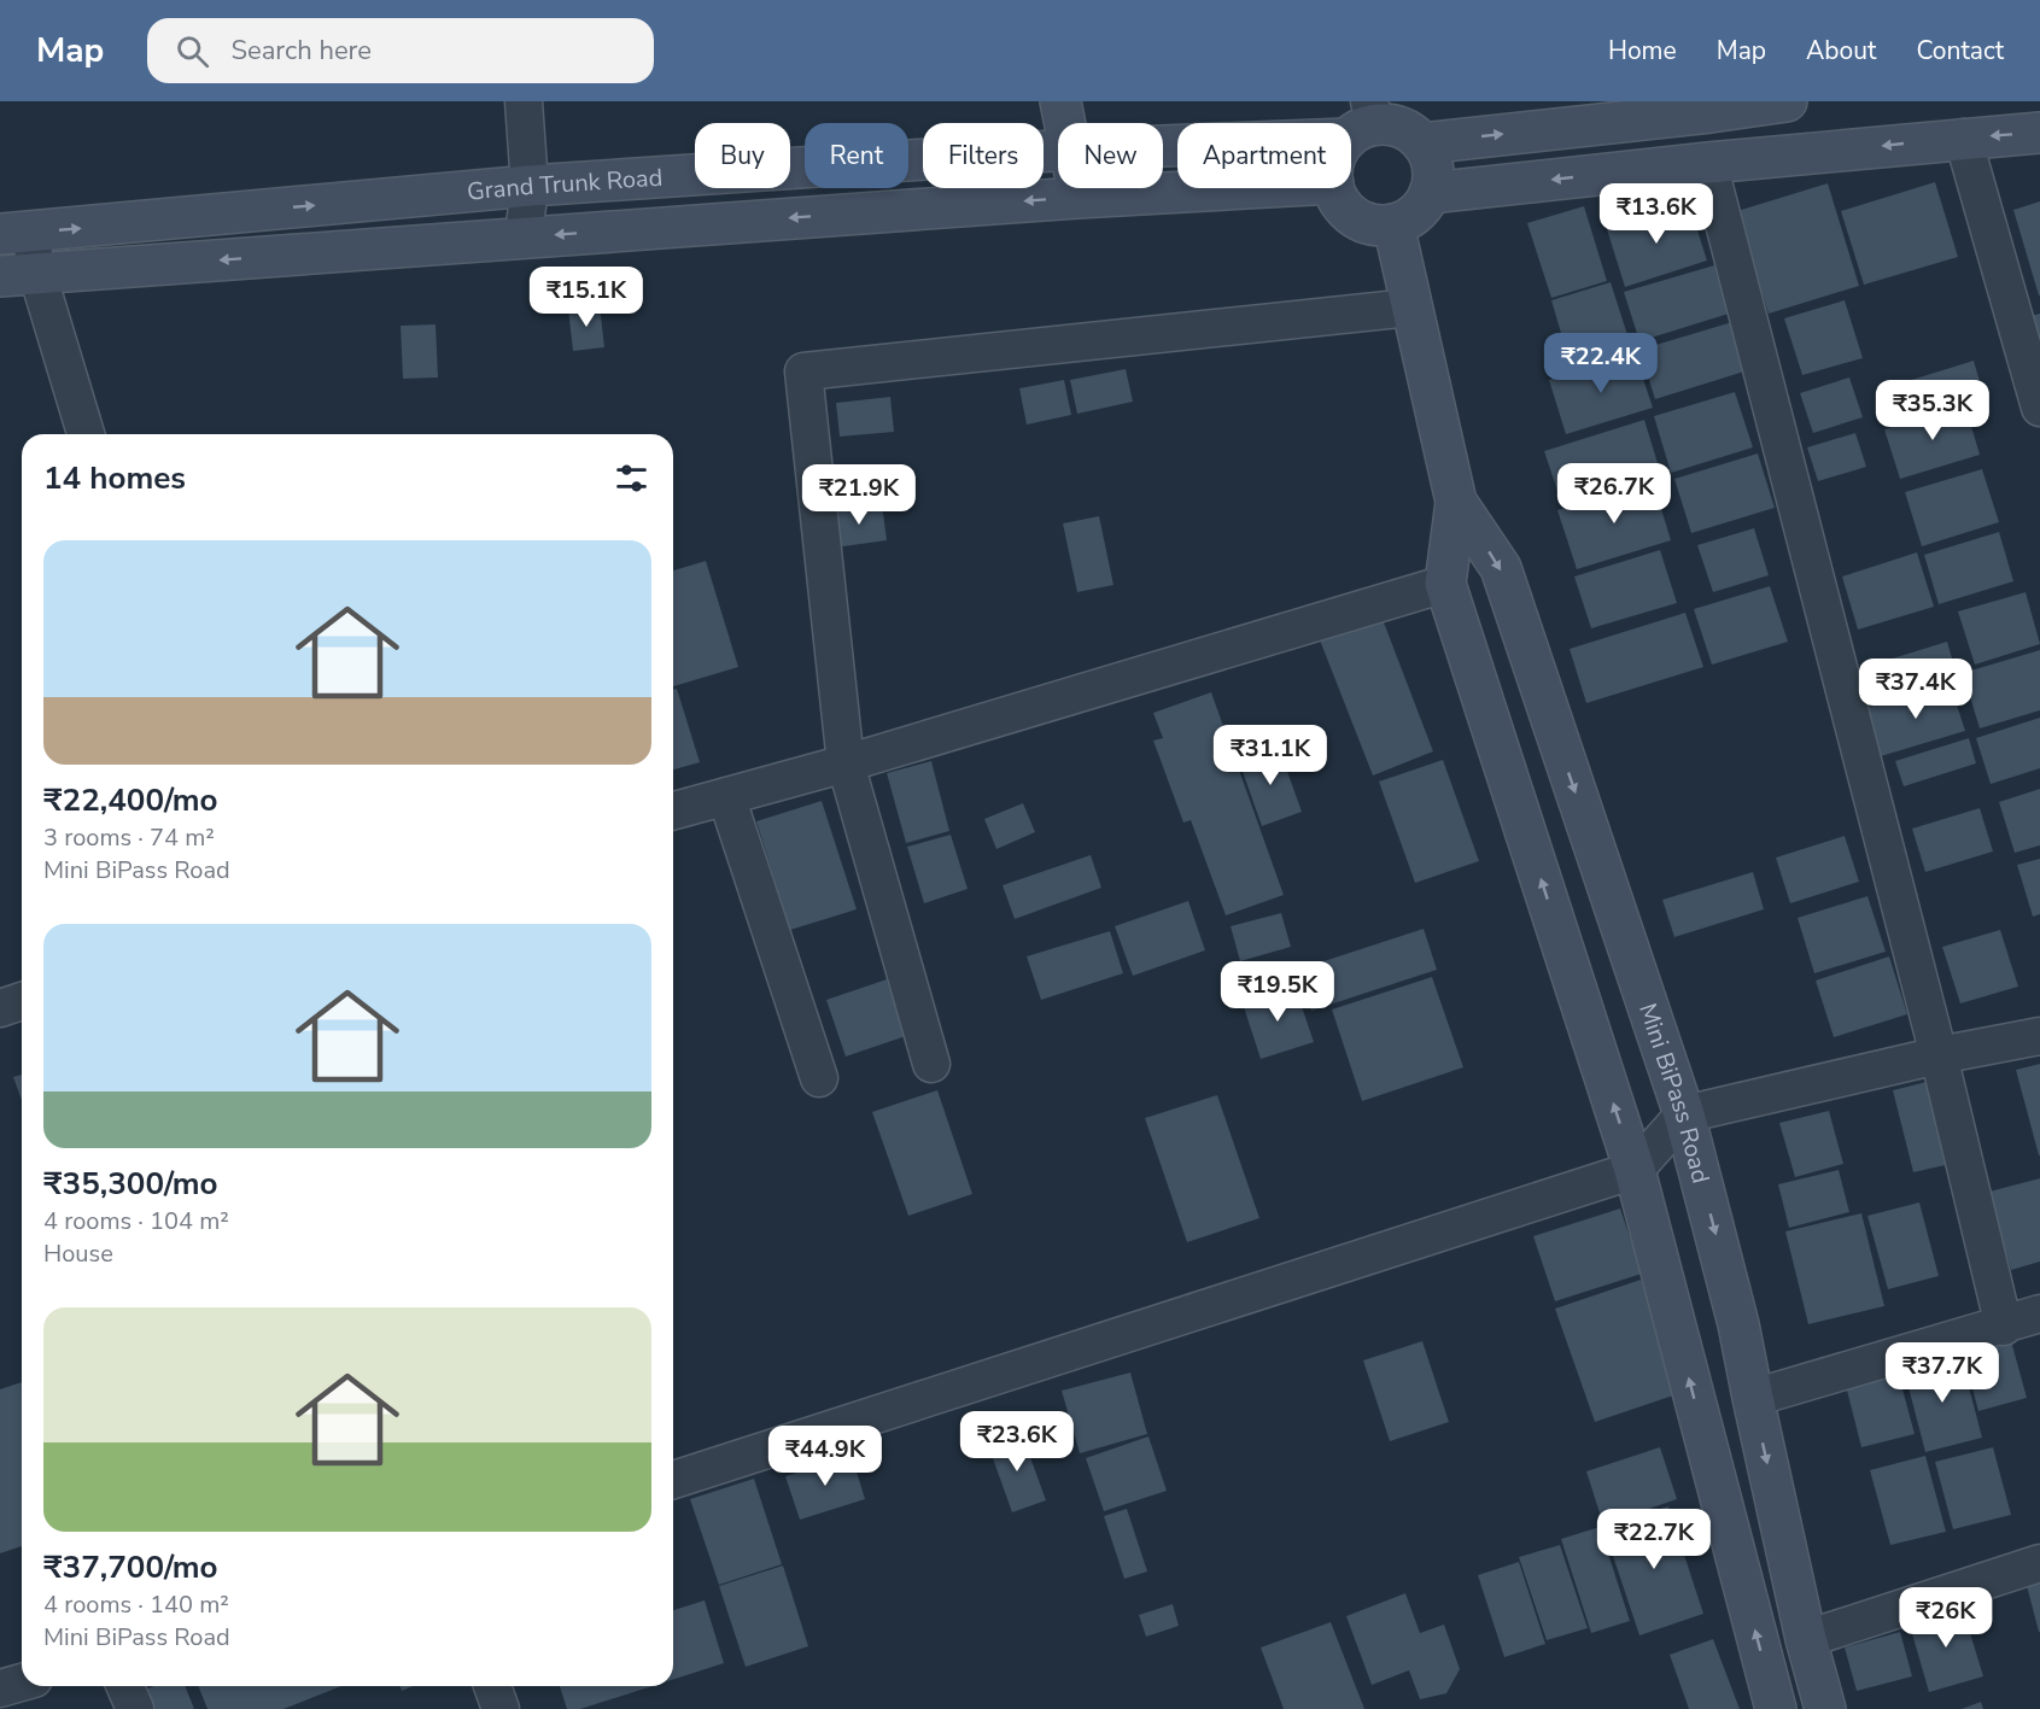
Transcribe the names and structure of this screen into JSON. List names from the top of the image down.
{
  "streets": {
    "main road": ["Grand Trunk Road", "Mini BiPass Road"]
  },
  "page": {
    "header": "Map",
    "search": "Search here",
    "nav": [
      "Home",
      "Map",
      "About",
      "Contact"
    ],
    "chip": [
      "Buy",
      "Rent",
      "Filters",
      "New",
      "Apartment"
    ],
    "price": [
      "₹13.6K",
      "₹15.1K",
      "₹22.4K",
      "₹35.3K",
      "₹26.7K",
      "₹21.9K",
      "₹37.4K",
      "₹31.1K",
      "₹19.5K",
      "₹37.7K",
      "₹23.6K",
      "₹44.9K",
      "₹22.7K",
      "₹26K"
    ],
    "heading": "14 homes",
    "list": [
      {
        "name": "₹22,400/mo",
        "note": "3 rooms · 74 m² · Mini BiPass Road"
      },
      {
        "name": "₹35,300/mo",
        "note": "4 rooms · 104 m² · House"
      },
      {
        "name": "₹37,700/mo",
        "note": "4 rooms · 140 m² · Mini BiPass Road"
      }
    ]
  }
}
